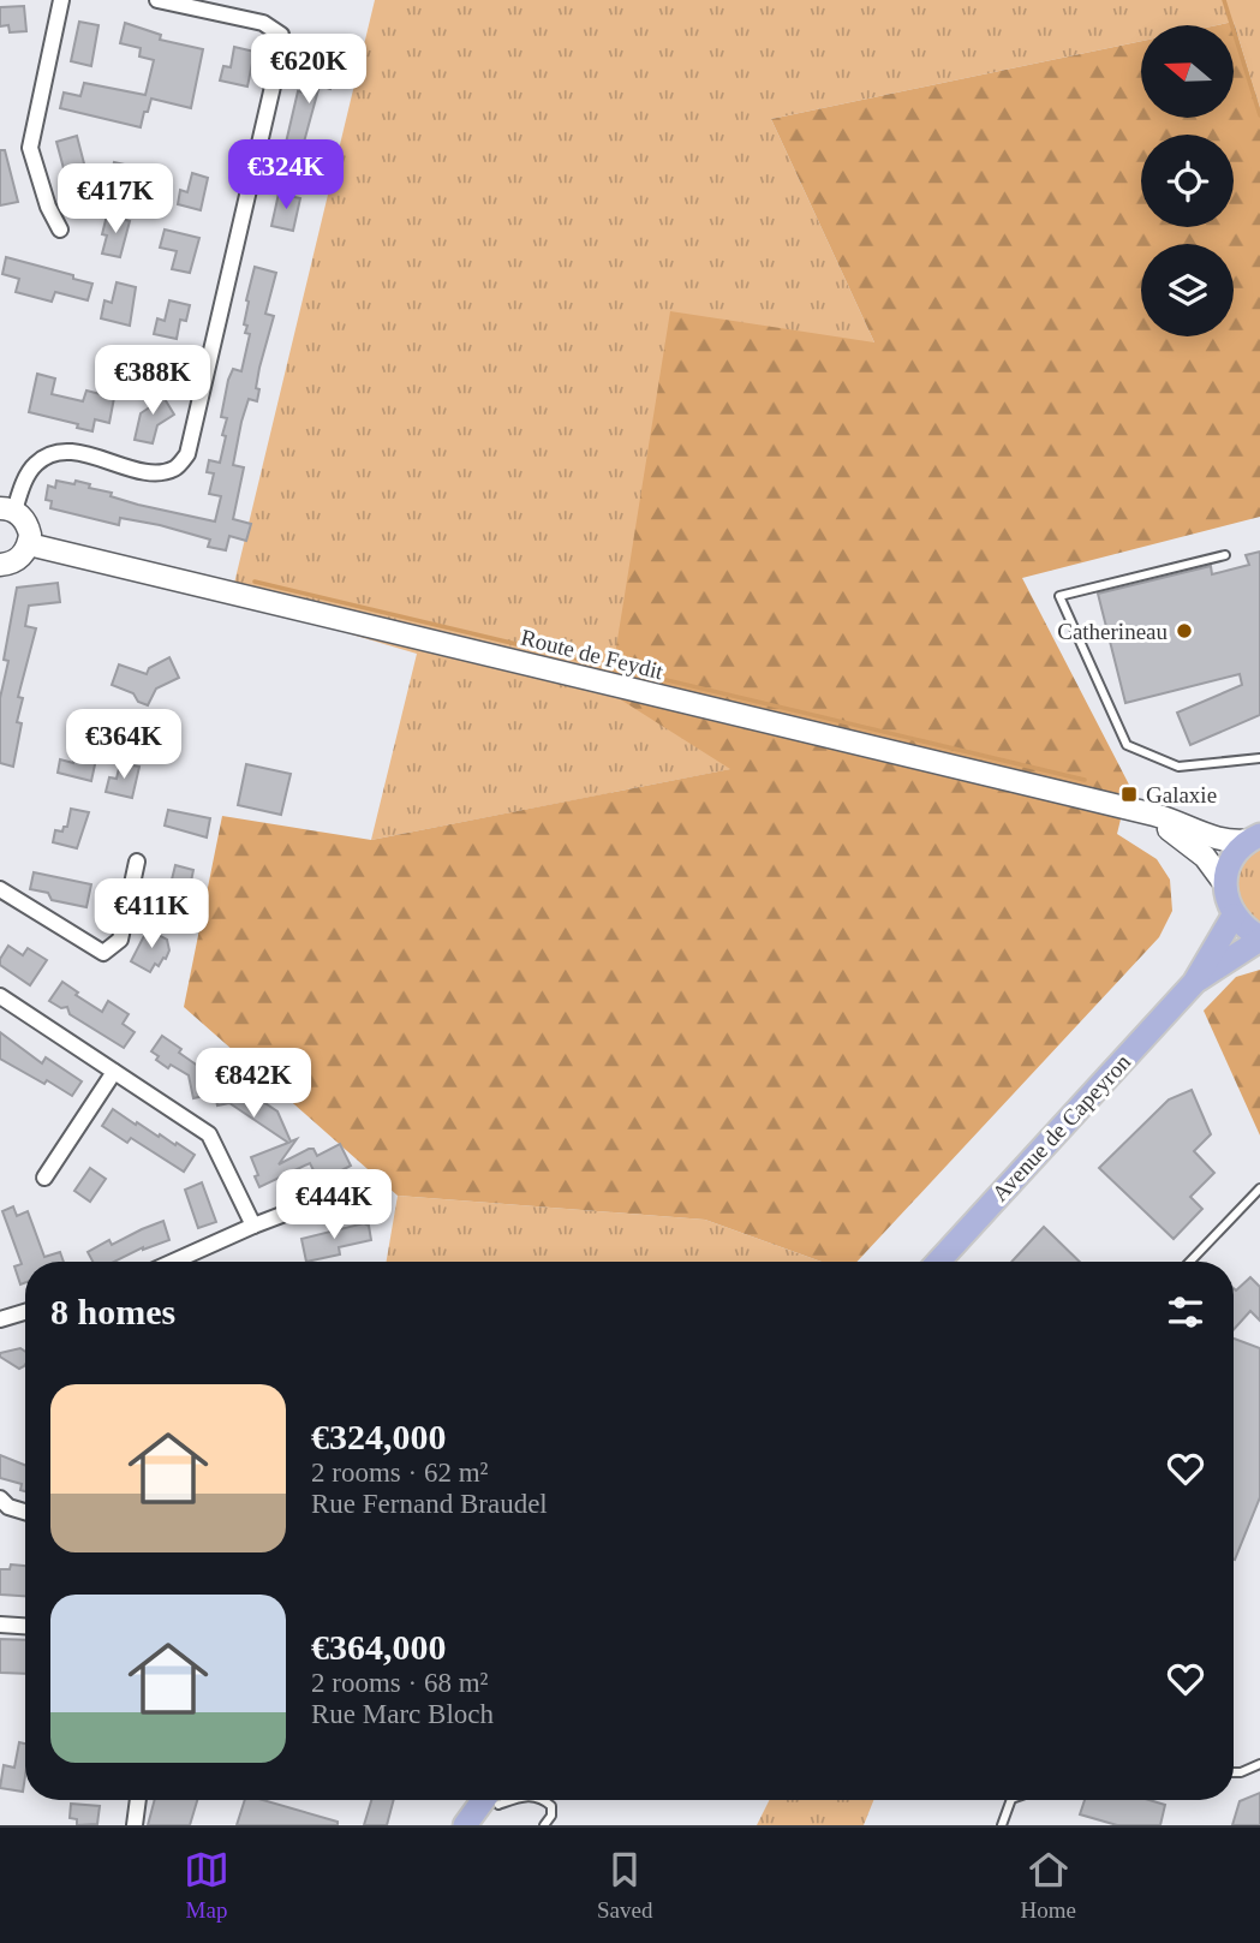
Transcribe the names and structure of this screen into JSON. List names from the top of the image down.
{
  "streets": {
    "main road": ["Avenue de Capeyron"],
    "street": ["Route de Feydit"]
  },
  "places": {
    "other": ["Catherineau"],
    "transit": ["Galaxie"]
  },
  "north": "left",
  "page": {
    "price": [
      "€620K",
      "€324K",
      "€417K",
      "€388K",
      "€364K",
      "€411K",
      "€842K",
      "€444K"
    ],
    "heading": "8 homes",
    "list": [
      {
        "name": "€324,000",
        "note": "2 rooms · 62 m² · Rue Fernand Braudel"
      },
      {
        "name": "€364,000",
        "note": "2 rooms · 68 m² · Rue Marc Bloch"
      }
    ],
    "tabs": ["Map", "Saved", "Home"]
  }
}
